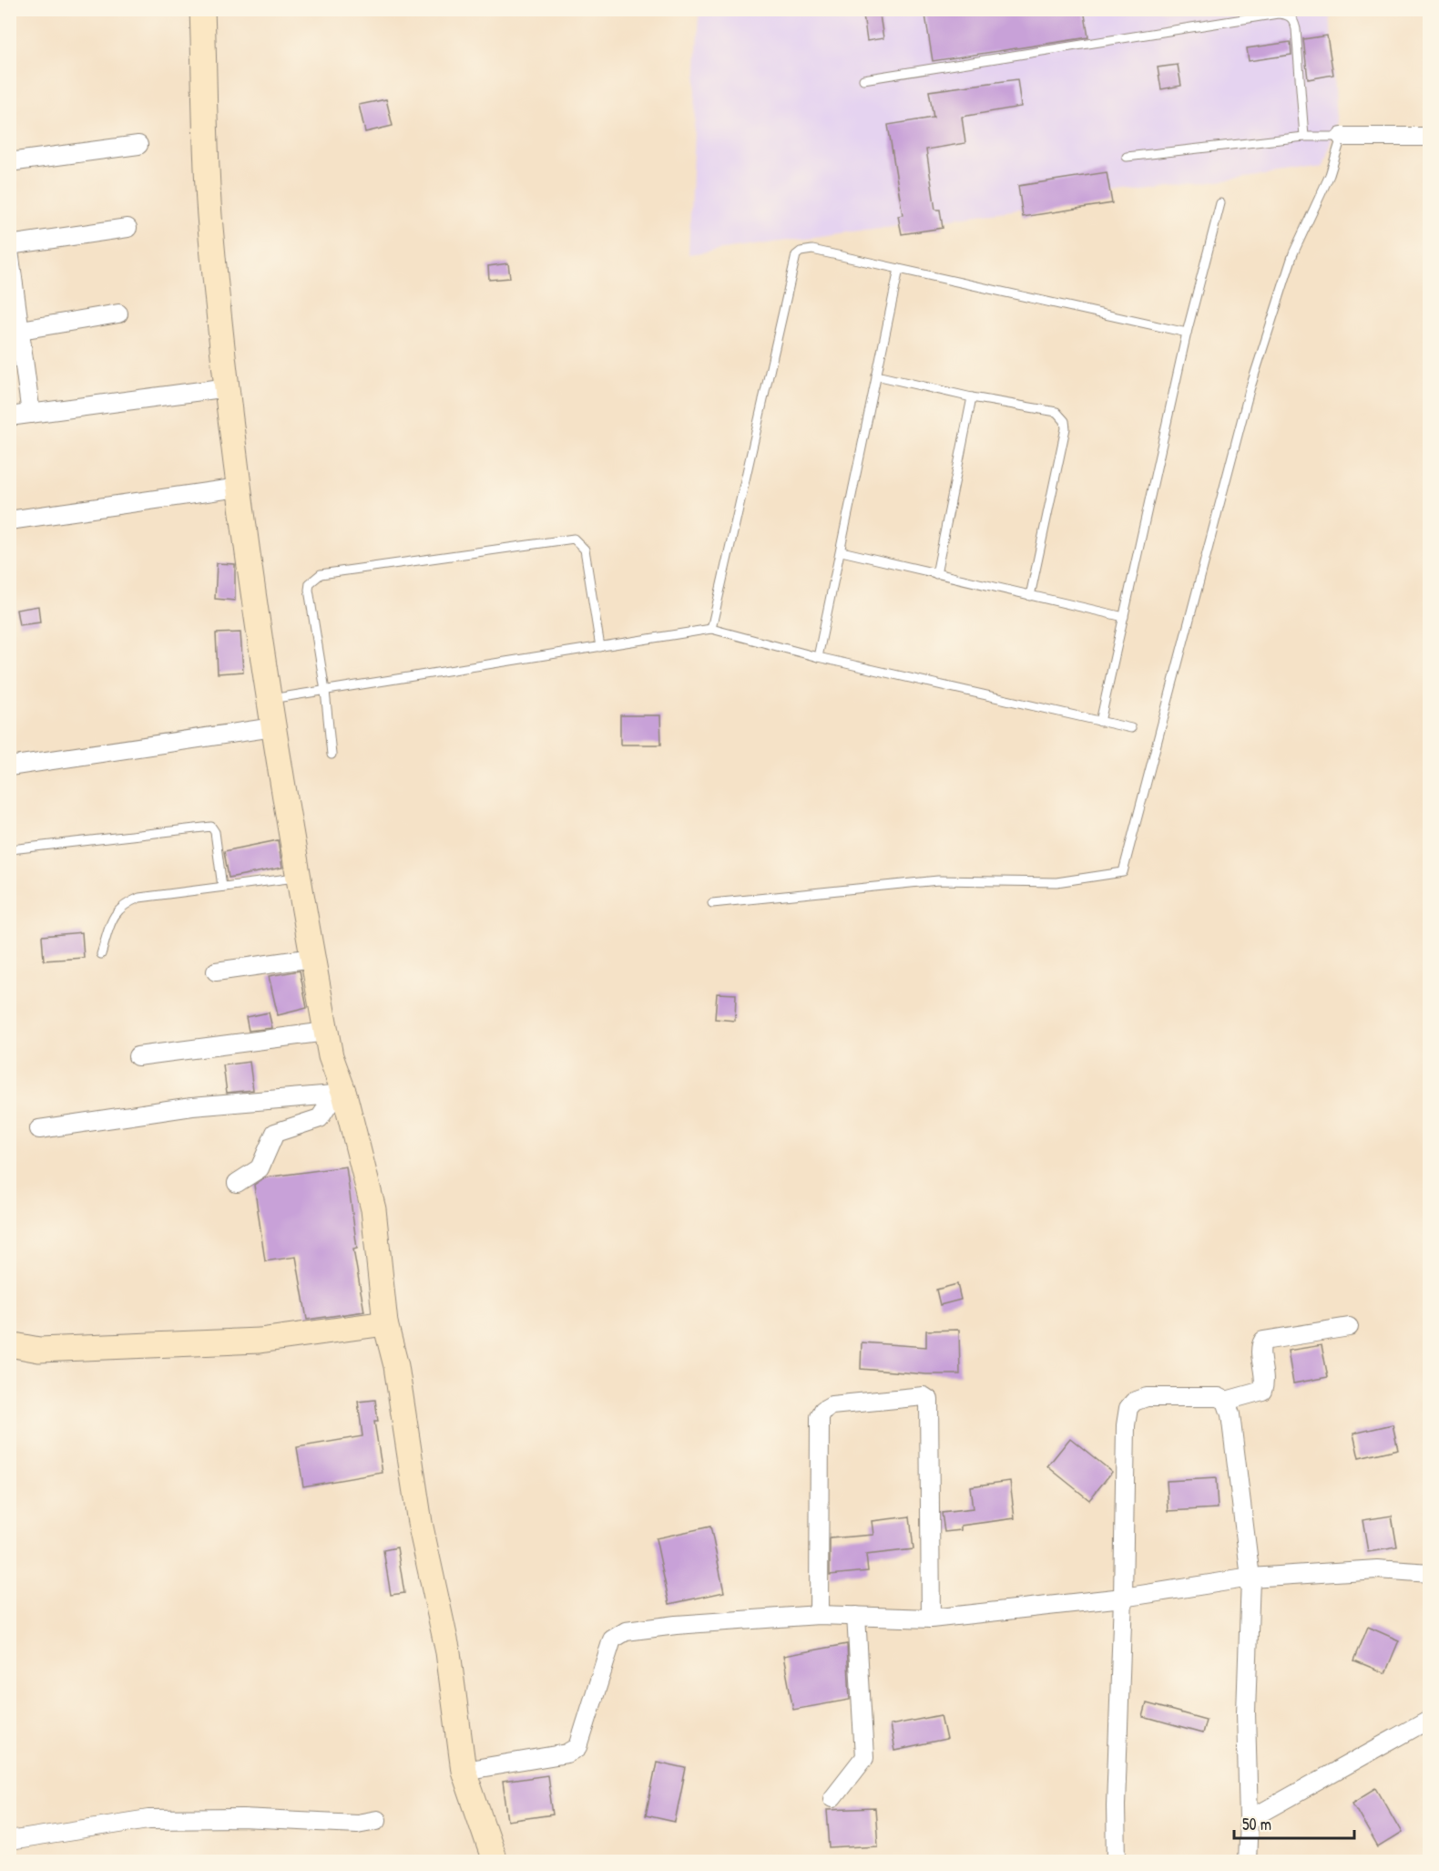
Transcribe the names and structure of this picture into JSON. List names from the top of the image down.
{
  "scale_bar": "50 m"
}
